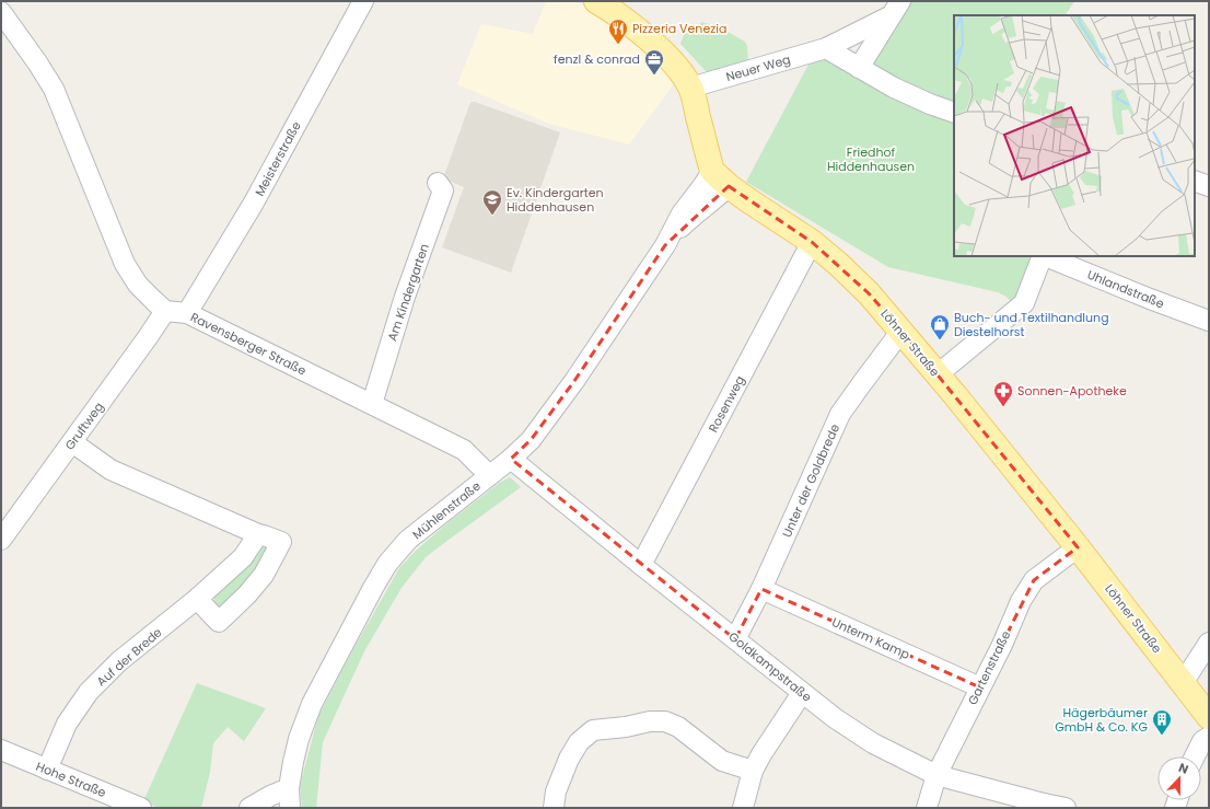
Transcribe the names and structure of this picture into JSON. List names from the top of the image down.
{
  "streets": {
    "main road": ["Löhner Straße"],
    "street": [
      "Neuer Weg",
      "Meisterstraße",
      "Uhlandstraße",
      "Am Kindergarten",
      "Ravensberger Straße",
      "Rosenweg",
      "Gruftweg",
      "Unter der Goldbrede",
      "Mühlenstraße",
      "Unterm Kamp",
      "Auf der Brede",
      "Goldkampstraße",
      "Gartenstraße",
      "Hohe Straße"
    ]
  },
  "crossings": [
    ["Meisterstraße", "Ravensberger Straße"],
    ["Am Kindergarten", "Ravensberger Straße"],
    ["Löhner Straße", "Rosenweg"],
    ["Löhner Straße", "Unter der Goldbrede"],
    ["Löhner Straße", "Mühlenstraße"],
    ["Löhner Straße", "Gartenstraße"],
    ["Ravensberger Straße", "Gruftweg"],
    ["Ravensberger Straße", "Mühlenstraße"],
    ["Rosenweg", "Goldkampstraße"],
    ["Unter der Goldbrede", "Unterm Kamp"],
    ["Unter der Goldbrede", "Goldkampstraße"],
    ["Mühlenstraße", "Goldkampstraße"],
    ["Unterm Kamp", "Gartenstraße"],
    ["Auf der Brede", "Hohe Straße"],
    ["Goldkampstraße", "Gartenstraße"]
  ],
  "parks": ["Friedhof Hiddenhausen"],
  "places": {
    "restaurant": ["Pizzeria Venezia"],
    "office": ["fenzl & conrad"],
    "school or university": ["Ev. Kindergarten Hiddenhausen"],
    "shop": ["Buch- und Textilhandlung Diestelhorst"],
    "pharmacy": ["Sonnen-Apotheke"],
    "building": ["Hägerbäumer GmbH & Co. KG"]
  },
  "north": "top"
}
